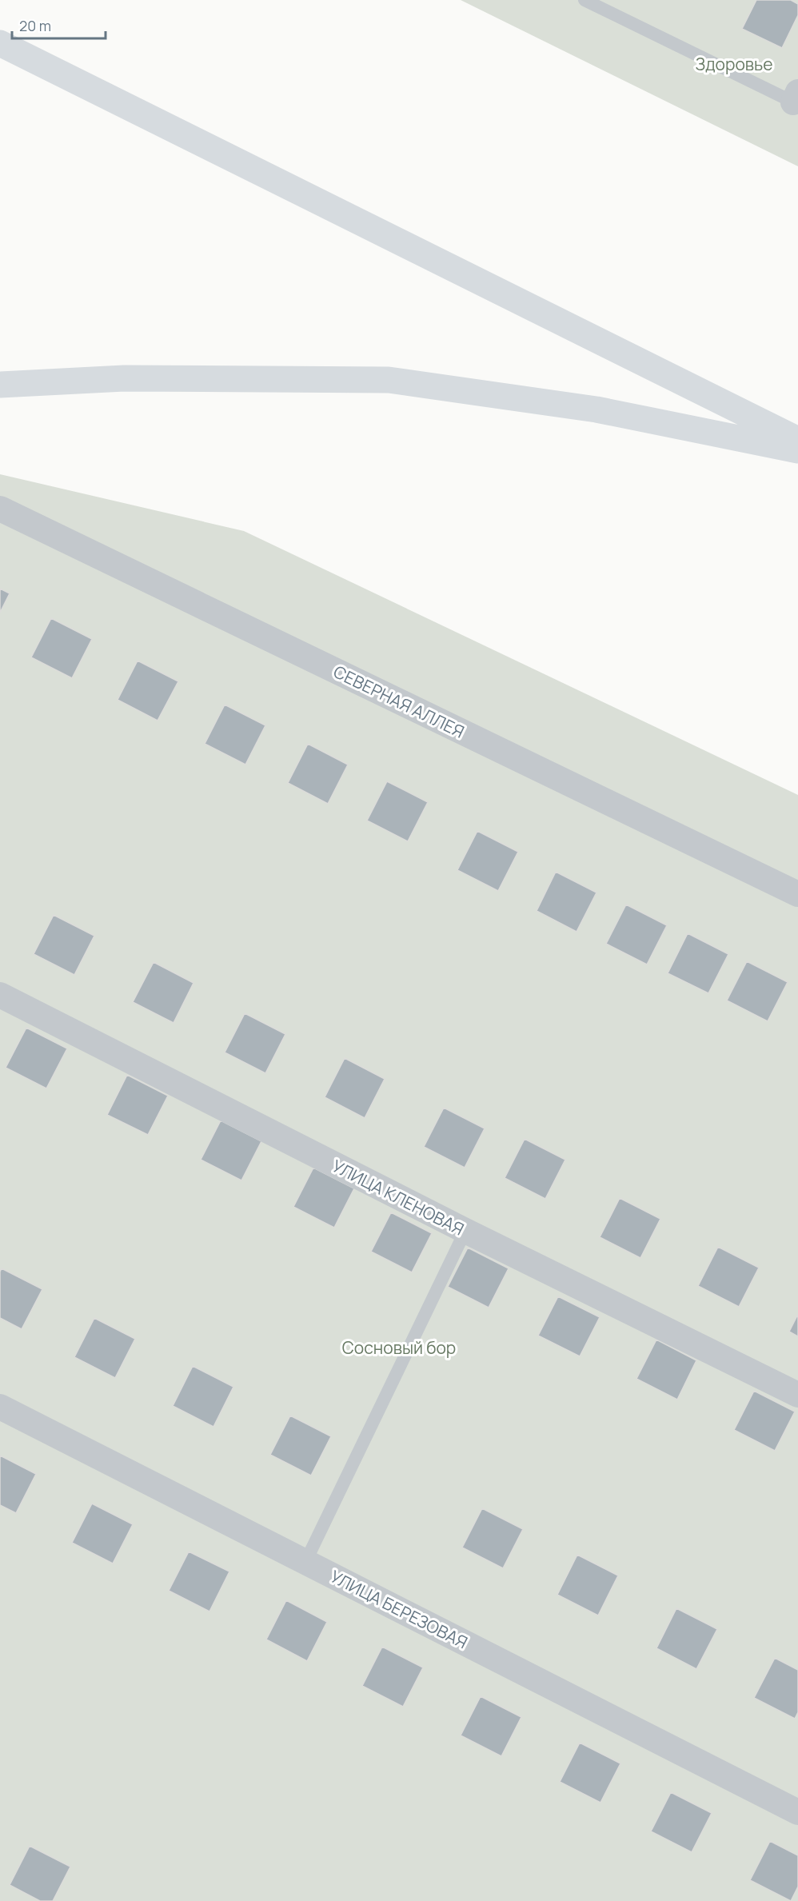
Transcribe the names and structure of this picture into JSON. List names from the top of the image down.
{
  "streets": {
    "street": ["СЕВЕРНАЯ АЛЛЕЯ", "УЛИЦА КЛЕНОВАЯ", "УЛИЦА БЕРЕЗОВАЯ"]
  },
  "parks": ["Здоровье", "Сосновый бор"],
  "scale_bar": "20 m"
}
